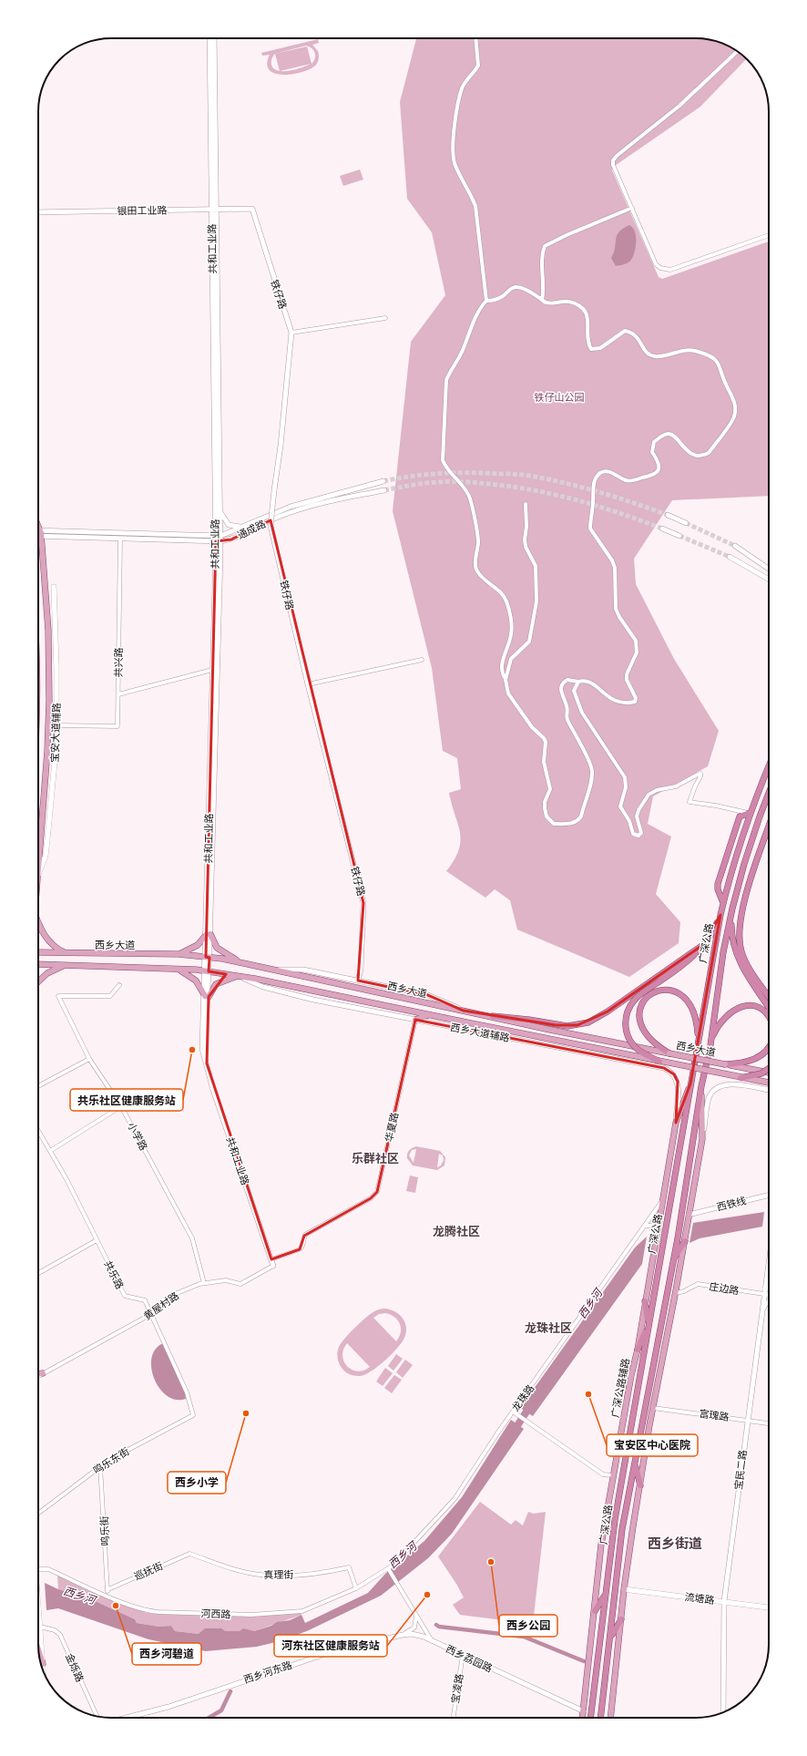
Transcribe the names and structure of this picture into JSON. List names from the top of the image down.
{
  "streets": {
    "highway": ["广深公路"],
    "main road": [
      "宝安大道辅路",
      "西乡大道",
      "庄边路",
      "广深公路辅路",
      "流塘路"
    ],
    "street": [
      "银田工业路",
      "共和工业路",
      "铁仔路",
      "通成路",
      "共兴路",
      "西乡大道辅路",
      "华夏路",
      "小学路",
      "西铁线",
      "共乐路",
      "黄屋村路",
      "龙珠路",
      "富瑰路",
      "鸣乐东街",
      "宝民二路",
      "鸣乐街",
      "巡抚街",
      "真理街",
      "河西路",
      "西乡荔园路",
      "金烁路",
      "西乡河东路",
      "宝凌路"
    ]
  },
  "crossings": [
    ["银田工业路", "共和工业路"],
    ["银田工业路", "铁仔路"],
    ["共和工业路", "通成路"],
    ["共和工业路", "西乡大道"],
    ["共和工业路", "华夏路"],
    ["共和工业路", "黄屋村路"],
    ["铁仔路", "西乡大道辅路"],
    ["通成路", "共兴路"],
    ["共兴路", "宝安大道辅路"],
    ["广深公路", "广深公路辅路"],
    ["西乡大道", "西乡大道辅路"],
    ["西乡大道辅路", "华夏路"],
    ["西乡大道辅路", "广深公路辅路"],
    ["小学路", "黄屋村路"],
    ["共乐路", "黄屋村路"],
    ["共乐路", "鸣乐东街"],
    ["庄边路", "宝民二路"],
    ["广深公路辅路", "龙珠路"],
    ["广深公路辅路", "西乡荔园路"],
    ["龙珠路", "河西路"],
    ["富瑰路", "宝民二路"],
    ["鸣乐东街", "鸣乐街"],
    ["宝民二路", "流塘路"],
    ["鸣乐街", "巡抚街"],
    ["鸣乐街", "河西路"],
    ["巡抚街", "真理街"],
    ["真理街", "河西路"],
    ["西乡荔园路", "西乡河东路"],
    ["西乡荔园路", "宝凌路"]
  ],
  "districts": [
    "乐群社区",
    "龙腾社区",
    "龙珠社区",
    "西乡街道"
  ],
  "water": ["西乡河"],
  "parks": ["铁仔山公园"],
  "places": [
    "共乐社区健康服务站",
    "宝安区中心医院",
    "西乡小学",
    "西乡公园",
    "河东社区健康服务站",
    "西乡河碧道"
  ]
}
